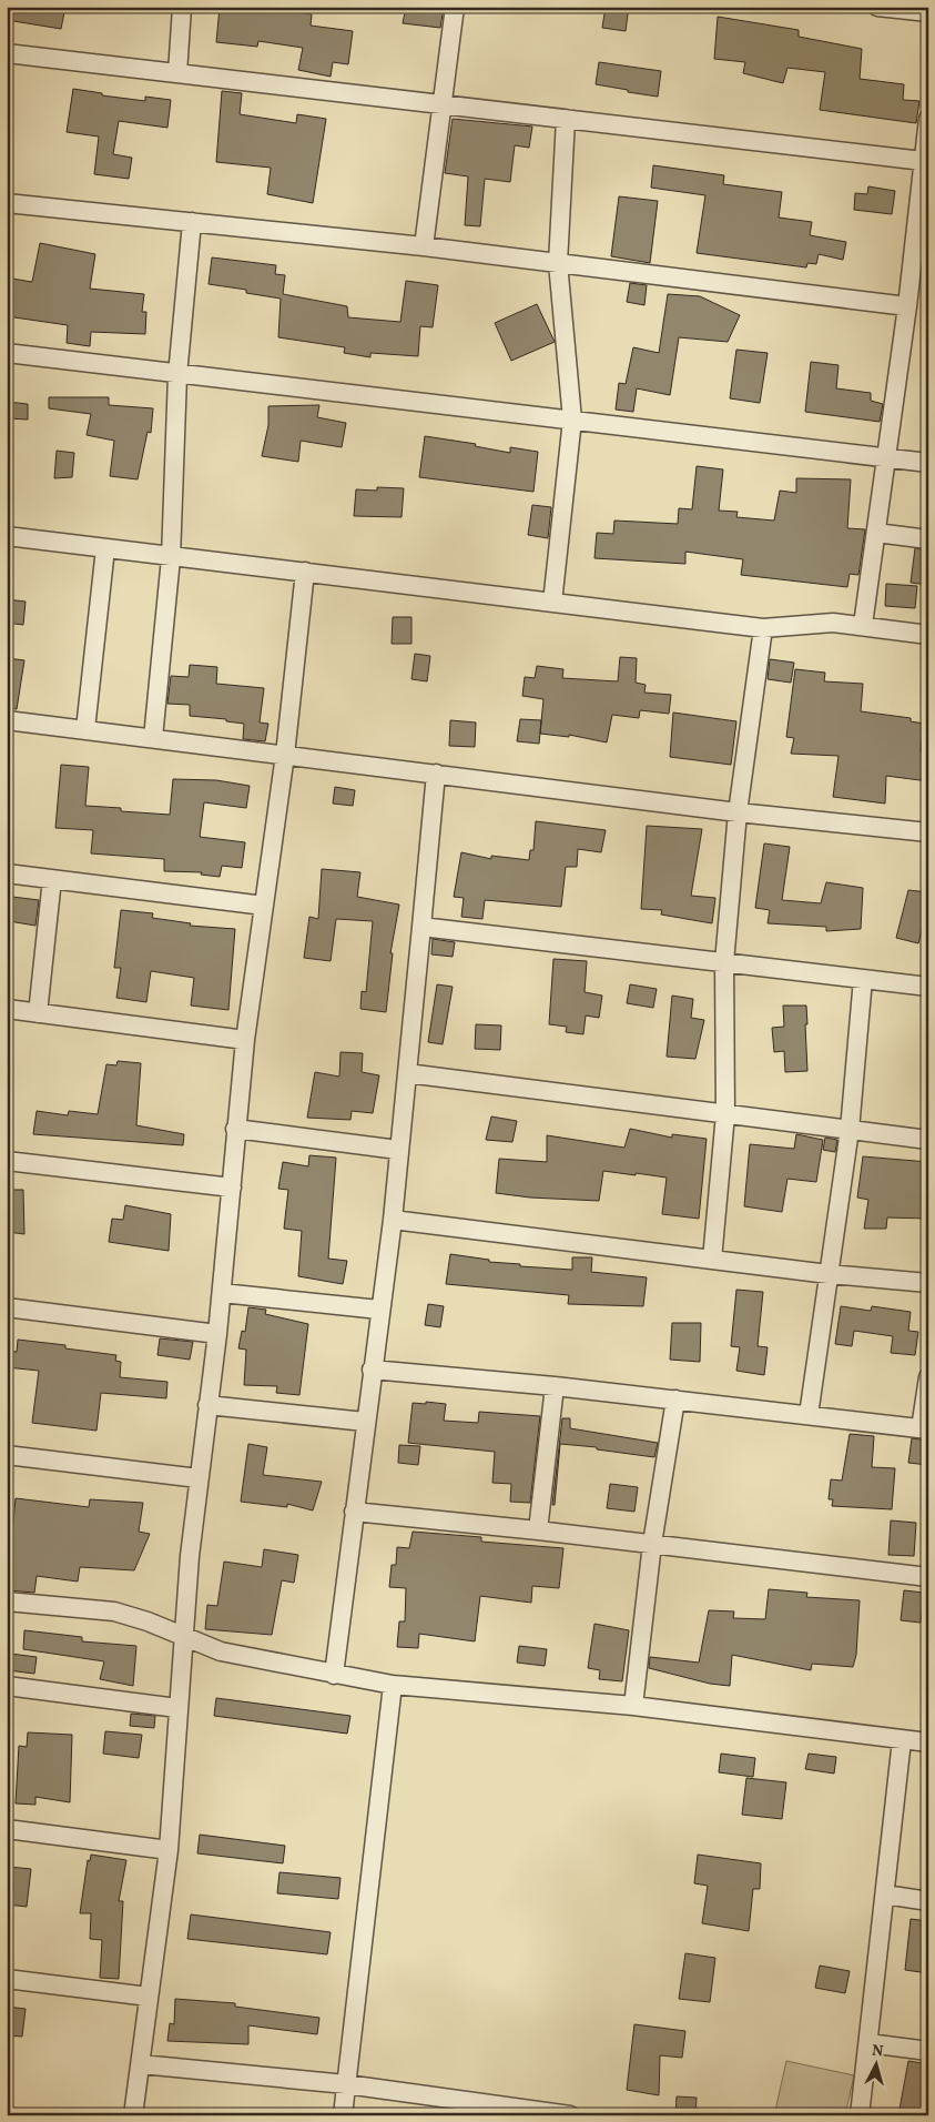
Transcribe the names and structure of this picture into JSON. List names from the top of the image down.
{
  "north": "top"
}
